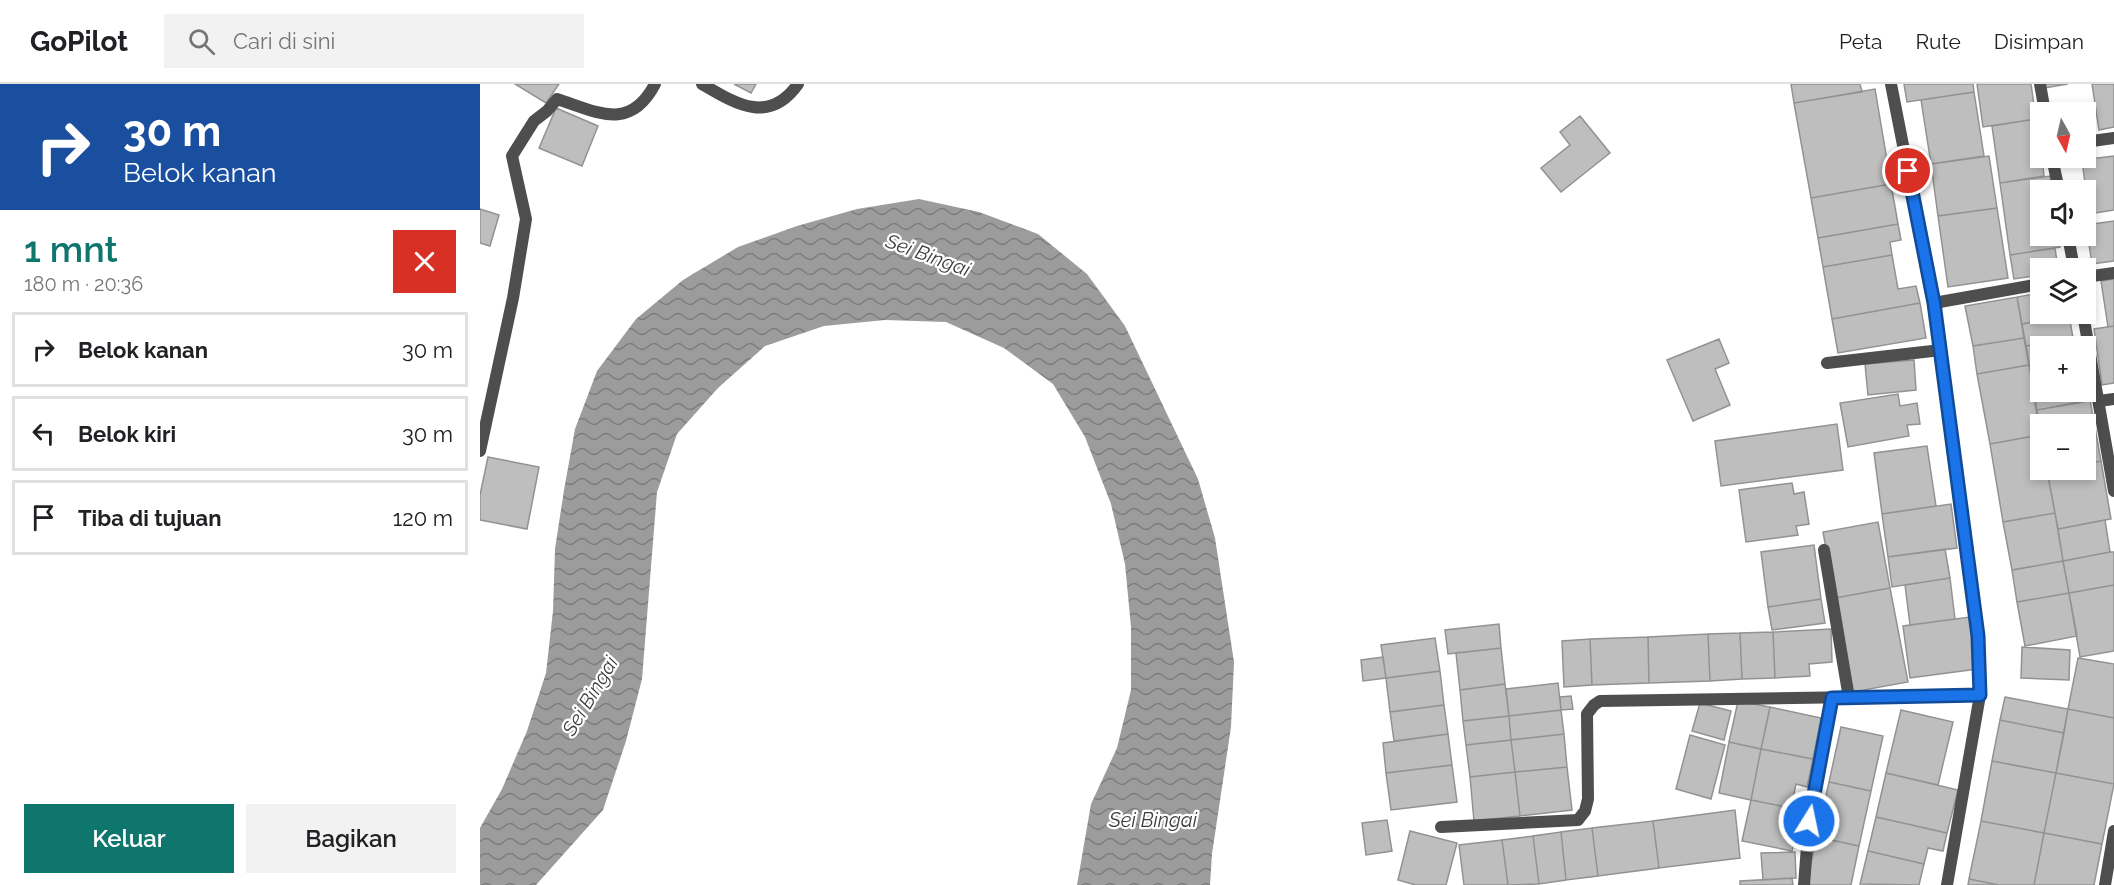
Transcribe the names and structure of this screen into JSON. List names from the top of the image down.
{
  "water": ["Sei Bingai"],
  "north": "bottom",
  "page": {
    "header": "GoPilot",
    "search": "Cari di sini",
    "nav": ["Peta", "Rute", "Disimpan"],
    "turn": ["30 m", "Belok kanan"],
    "map_buttons": ["+", "−"],
    "heading": ["1 mnt", "180 m · 20:36"],
    "list": [
      {
        "name": "Belok kanan",
        "value": "30 m"
      },
      {
        "name": "Belok kiri",
        "value": "30 m"
      },
      {
        "name": "Tiba di tujuan",
        "value": "120 m"
      }
    ],
    "buttons": ["Keluar", "Bagikan"]
  }
}
